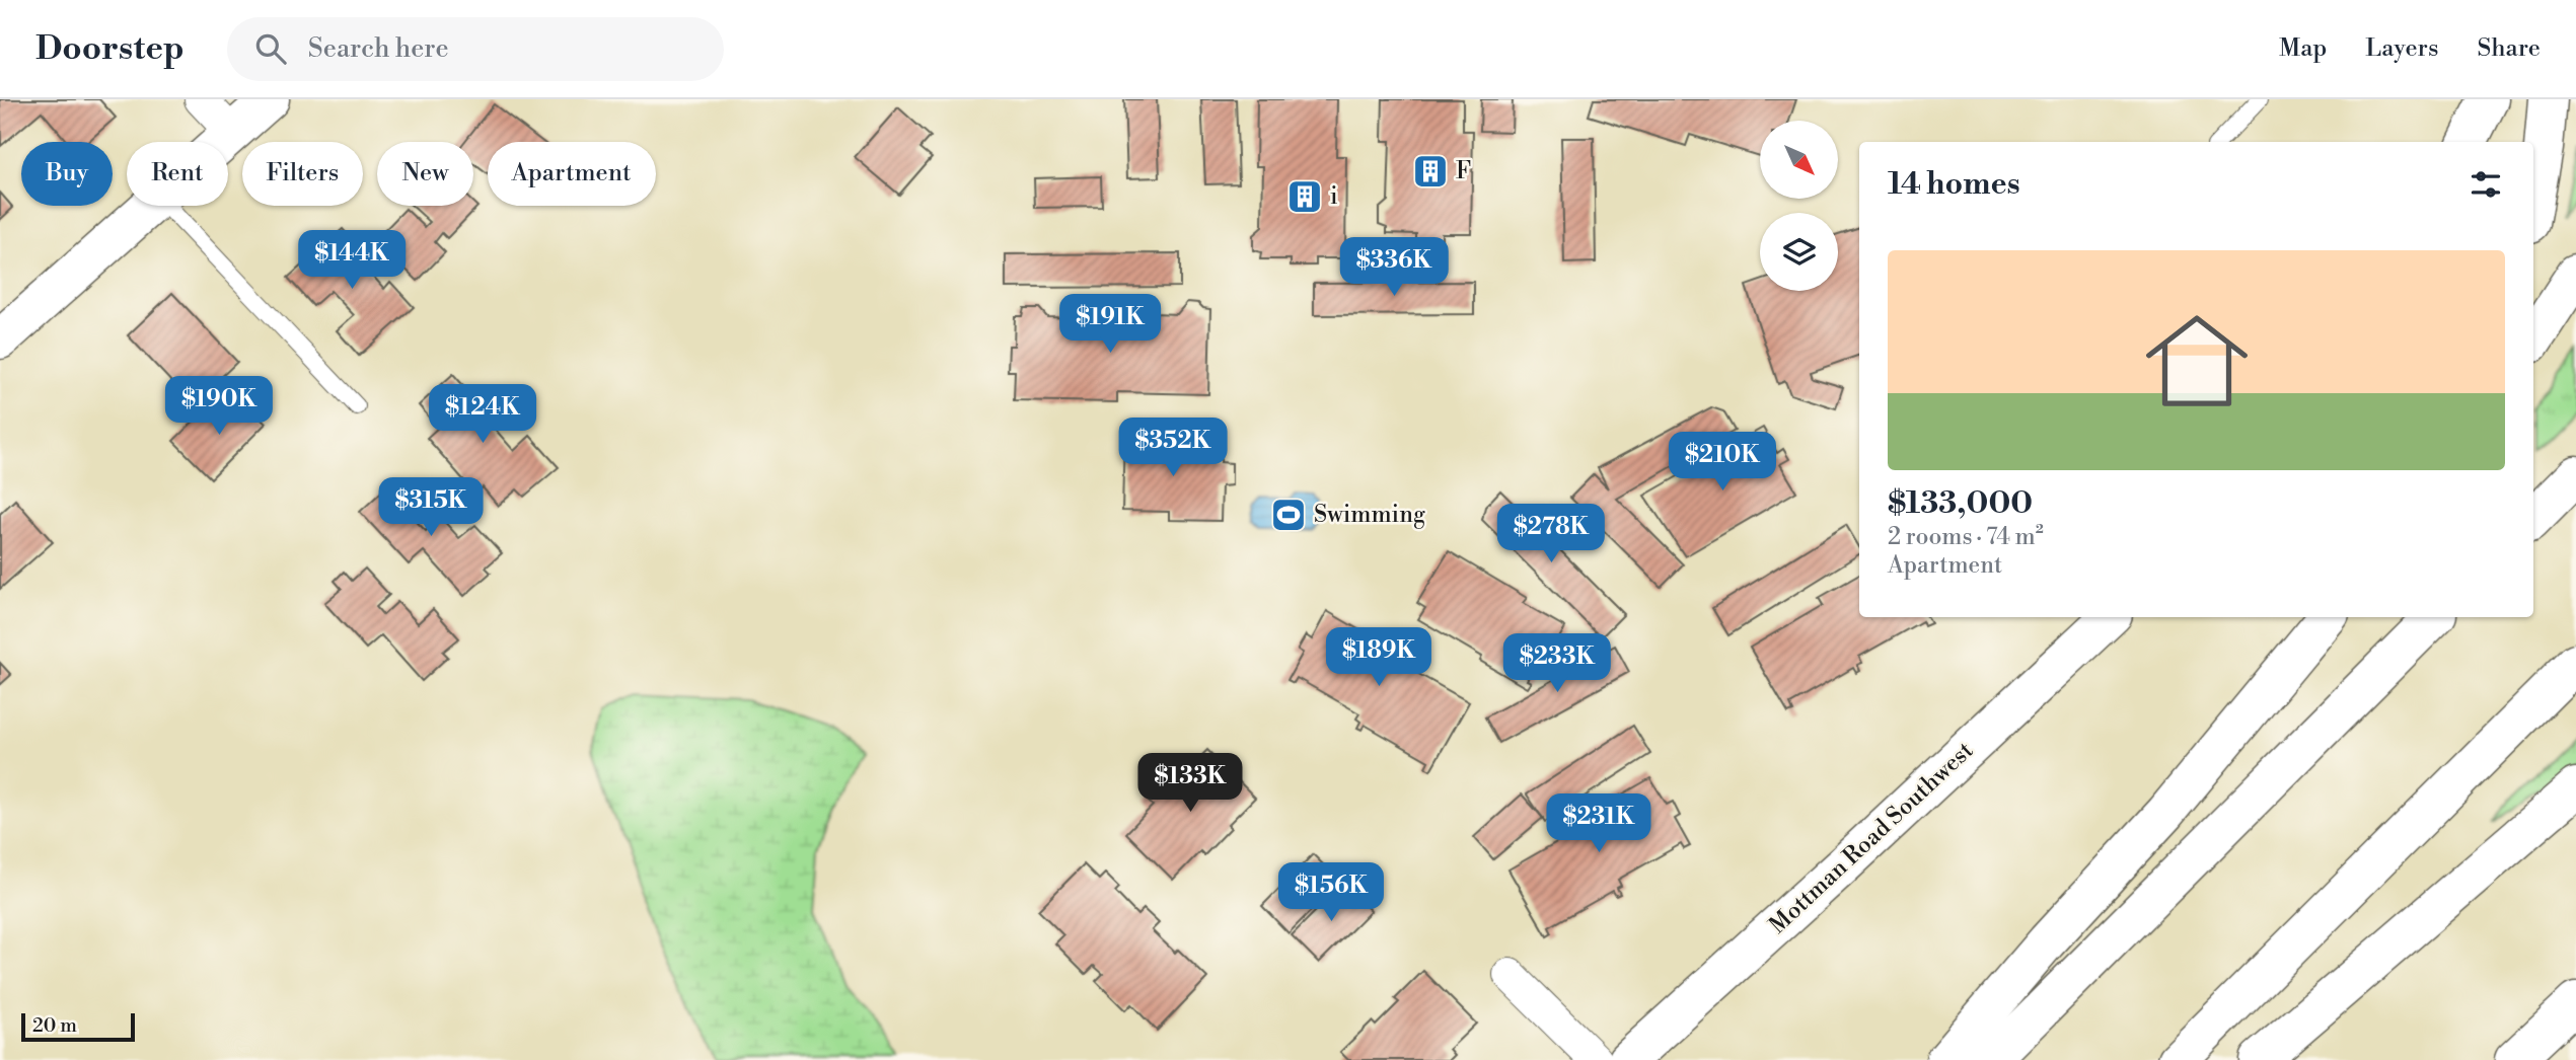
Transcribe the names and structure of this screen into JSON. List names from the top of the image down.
{
  "streets": {
    "main road": ["Mottman Road Southwest"]
  },
  "places": {
    "building": ["F", "i"],
    "sports": ["Swimming"]
  },
  "scale_bar": "20 m",
  "north": "bottom right",
  "page": {
    "header": "Doorstep",
    "search": "Search here",
    "nav": ["Map", "Layers", "Share"],
    "chip": [
      "Buy",
      "Rent",
      "Filters",
      "New",
      "Apartment"
    ],
    "heading": "14 homes",
    "list": [
      {
        "name": "$133,000",
        "note": "2 rooms · 74 m² · Apartment"
      }
    ],
    "price": [
      "$144K",
      "$336K",
      "$191K",
      "$190K",
      "$124K",
      "$352K",
      "$210K",
      "$315K",
      "$278K",
      "$189K",
      "$233K",
      "$133K",
      "$231K",
      "$156K"
    ],
    "scale": "20 m"
  }
}
